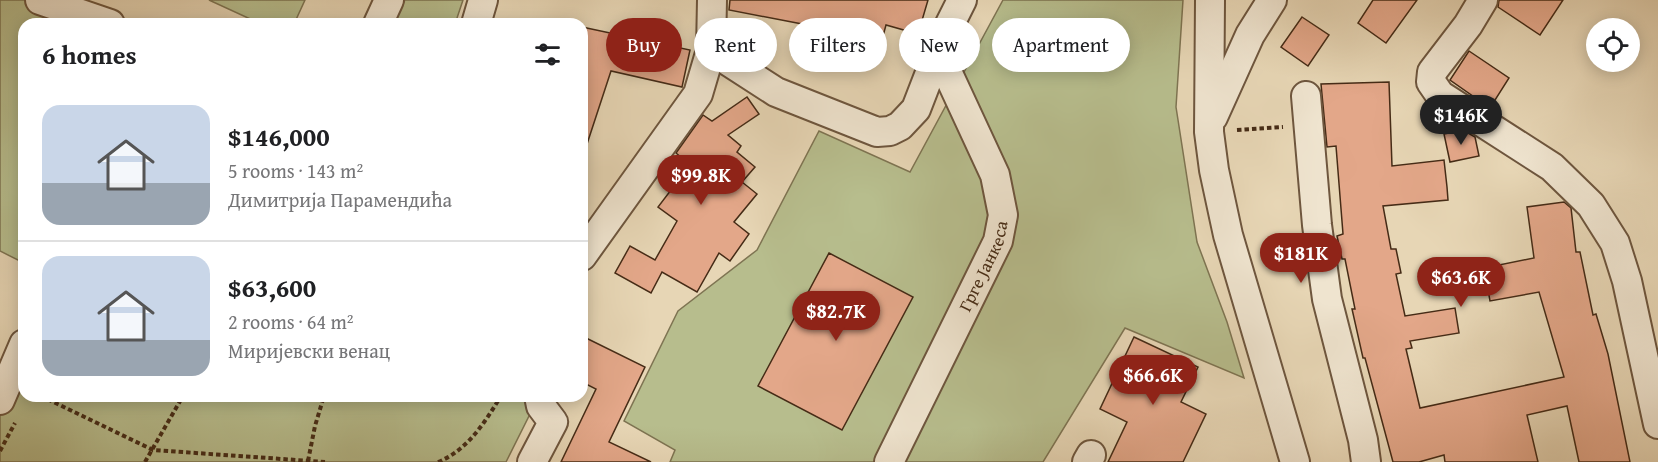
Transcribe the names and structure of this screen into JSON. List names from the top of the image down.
{
  "streets": {
    "street": ["Грге Јанкеса"]
  },
  "page": {
    "chip": [
      "Buy",
      "Rent",
      "Filters",
      "New",
      "Apartment"
    ],
    "heading": "6 homes",
    "list": [
      {
        "name": "$146,000",
        "note": "5 rooms · 143 m² · Димитрија Парамендића"
      },
      {
        "name": "$63,600",
        "note": "2 rooms · 64 m² · Миријевски венац"
      }
    ],
    "price": [
      "$146K",
      "$99.8K",
      "$181K",
      "$63.6K",
      "$82.7K",
      "$66.6K"
    ]
  }
}
